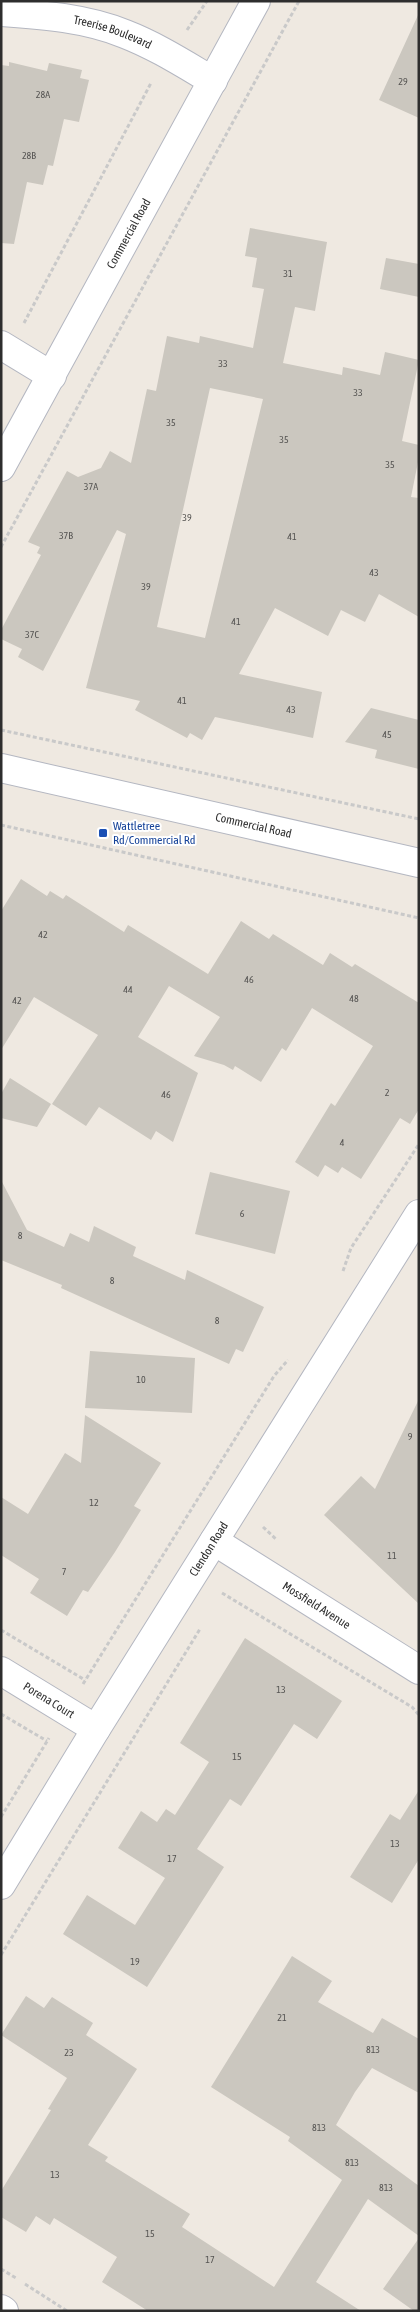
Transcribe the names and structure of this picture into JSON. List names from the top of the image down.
{
  "streets": {
    "street": [
      "Treerise Boulevard",
      "Commercial Road",
      "Clendon Road",
      "Mossfield Avenue",
      "Porena Court"
    ]
  },
  "crossings": [
    ["Treerise Boulevard", "Commercial Road"],
    ["Clendon Road", "Mossfield Avenue"],
    ["Clendon Road", "Porena Court"]
  ],
  "places": {
    "transit": ["Wattletree Rd/Commercial Rd"]
  },
  "house_numbers": [
    "29",
    "28A",
    "28B",
    "31",
    "33",
    "33",
    "35",
    "35",
    "35",
    "37A",
    "39",
    "37B",
    "41",
    "43",
    "39",
    "41",
    "37C",
    "41",
    "43",
    "45",
    "42",
    "46",
    "44",
    "48",
    "42",
    "2",
    "46",
    "4",
    "6",
    "8",
    "8",
    "8",
    "10",
    "9",
    "12",
    "11",
    "7",
    "13",
    "15",
    "13",
    "17",
    "19",
    "21",
    "813",
    "23",
    "813",
    "813",
    "13",
    "813",
    "15",
    "17"
  ]
}
